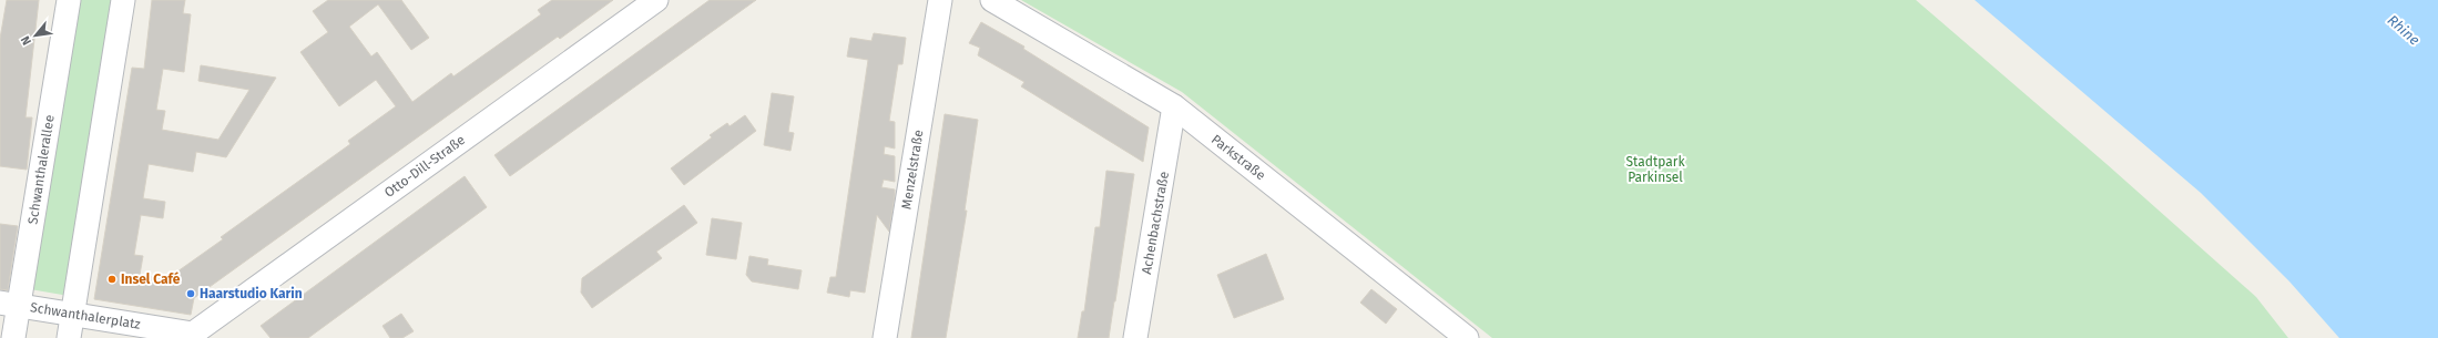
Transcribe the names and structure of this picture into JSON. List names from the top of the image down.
{
  "streets": {
    "street": [
      "Parkstraße",
      "Otto-Dill-Straße",
      "Schwanthalerallee",
      "Menzelstraße",
      "Achenbachstraße",
      "Schwanthalerplatz"
    ]
  },
  "crossings": [
    ["Parkstraße", "Achenbachstraße"],
    ["Otto-Dill-Straße", "Schwanthalerplatz"],
    ["Schwanthalerallee", "Schwanthalerplatz"]
  ],
  "water": ["Rhine"],
  "parks": ["Stadtpark Parkinsel"],
  "places": ["Insel Café", "Haarstudio Karin"],
  "north": "bottom left"
}
